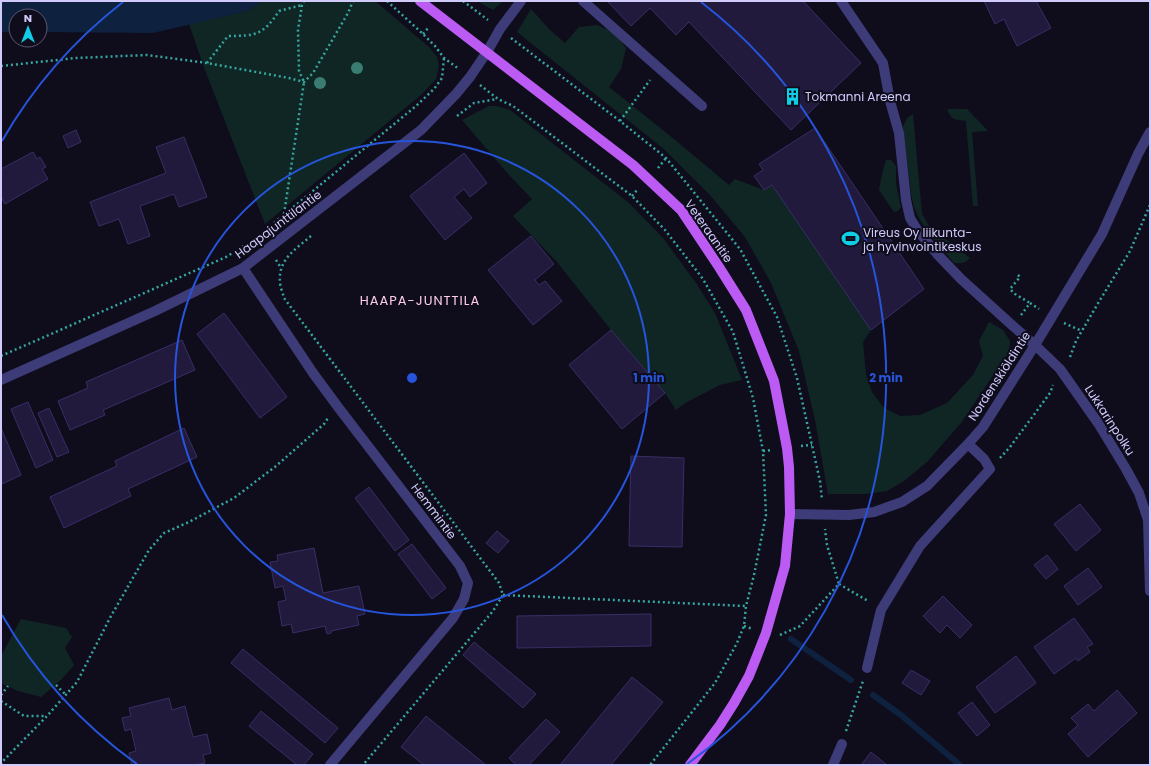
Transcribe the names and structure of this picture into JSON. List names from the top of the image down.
{
  "streets": {
    "main road": ["Veteraanitie"],
    "street": [
      "Haapajunttilantie",
      "Nordenskiöldintie",
      "Lukkarinpolku",
      "Hemmintie"
    ]
  },
  "crossings": [
    ["Haapajunttilantie", "Veteraanitie"],
    ["Haapajunttilantie", "Hemmintie"],
    ["Veteraanitie", "Nordenskiöldintie"],
    ["Nordenskiöldintie", "Lukkarinpolku"]
  ],
  "districts": ["HAAPA-JUNTTILA"],
  "places": {
    "building": ["Tokmanni Areena"],
    "sports": ["Vireus Oy liikunta- ja hyvinvointikeskus"]
  },
  "north": "top",
  "rings": ["1 min", "2 min"]
}
